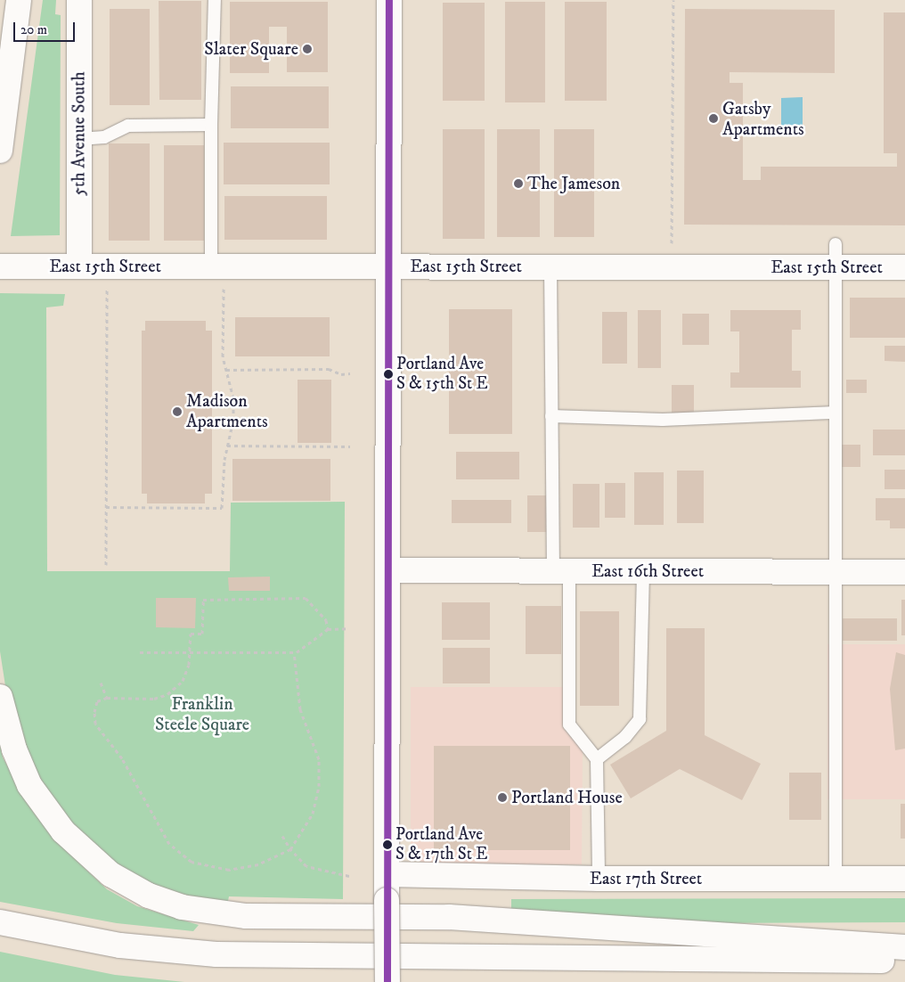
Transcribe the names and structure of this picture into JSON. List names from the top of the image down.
{
  "streets": {
    "main road": [
      "5th Avenue South",
      "East 15th Street",
      "East 16th Street",
      "East 17th Street"
    ]
  },
  "crossings": [
    ["5th Avenue South", "East 15th Street"]
  ],
  "parks": ["Franklin Steele Square"],
  "places": [
    "Slater Square",
    "Gatsby Apartments",
    "The Jameson",
    "Portland Ave S & 15th St E",
    "Madison Apartments",
    "Portland House",
    "Portland Ave S & 17th St E"
  ],
  "scale_bar": "20 m"
}
